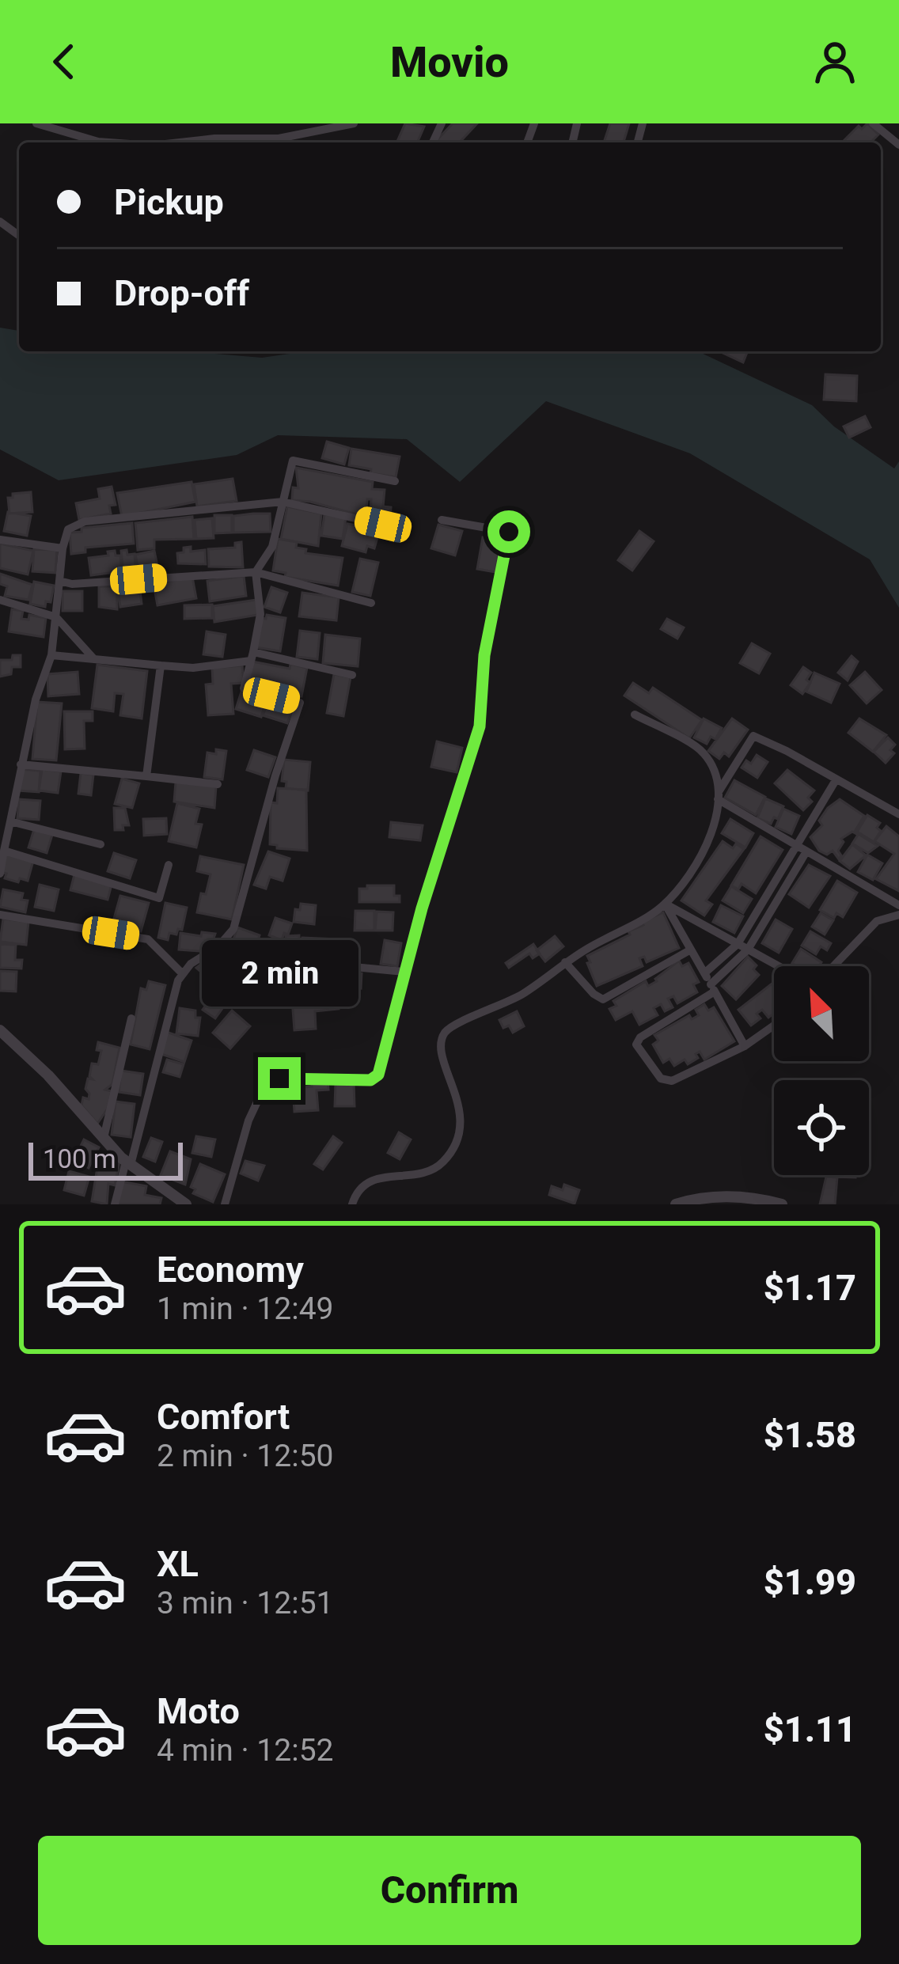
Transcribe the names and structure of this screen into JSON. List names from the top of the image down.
{
  "scale_bar": "100 m",
  "north": "top left",
  "page": {
    "header": "Movio",
    "banner": ["Pickup", "Drop-off"],
    "bubble": "2 min",
    "scale": "100 m",
    "list": [
      {
        "name": "Economy",
        "note": "1 min · 12:49",
        "value": "$1.17"
      },
      {
        "name": "Comfort",
        "note": "2 min · 12:50",
        "value": "$1.58"
      },
      {
        "name": "XL",
        "note": "3 min · 12:51",
        "value": "$1.99"
      },
      {
        "name": "Moto",
        "note": "4 min · 12:52",
        "value": "$1.11"
      }
    ],
    "buttons": "Confirm"
  }
}
